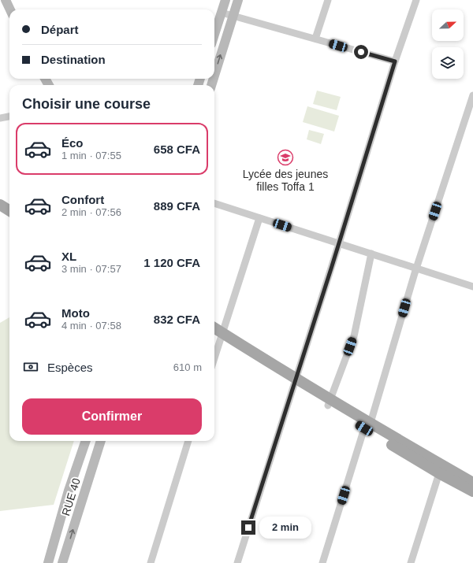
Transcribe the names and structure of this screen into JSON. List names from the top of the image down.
{
  "streets": {
    "main road": ["RUE 40"]
  },
  "places": {
    "school or university": ["Lycée des jeunes filles Toffa 1"]
  },
  "north": "right",
  "page": {
    "banner": ["Départ", "Destination"],
    "heading": "Choisir une course",
    "list": [
      {
        "name": "Éco",
        "note": "1 min · 07:55",
        "value": "658 CFA"
      },
      {
        "name": "Confort",
        "note": "2 min · 07:56",
        "value": "889 CFA"
      },
      {
        "name": "XL",
        "note": "3 min · 07:57",
        "value": "1 120 CFA"
      },
      {
        "name": "Moto",
        "note": "4 min · 07:58",
        "value": "832 CFA"
      }
    ],
    "pay": ["Espèces", "610 m"],
    "buttons": "Confirmer",
    "bubble": "2 min"
  }
}
